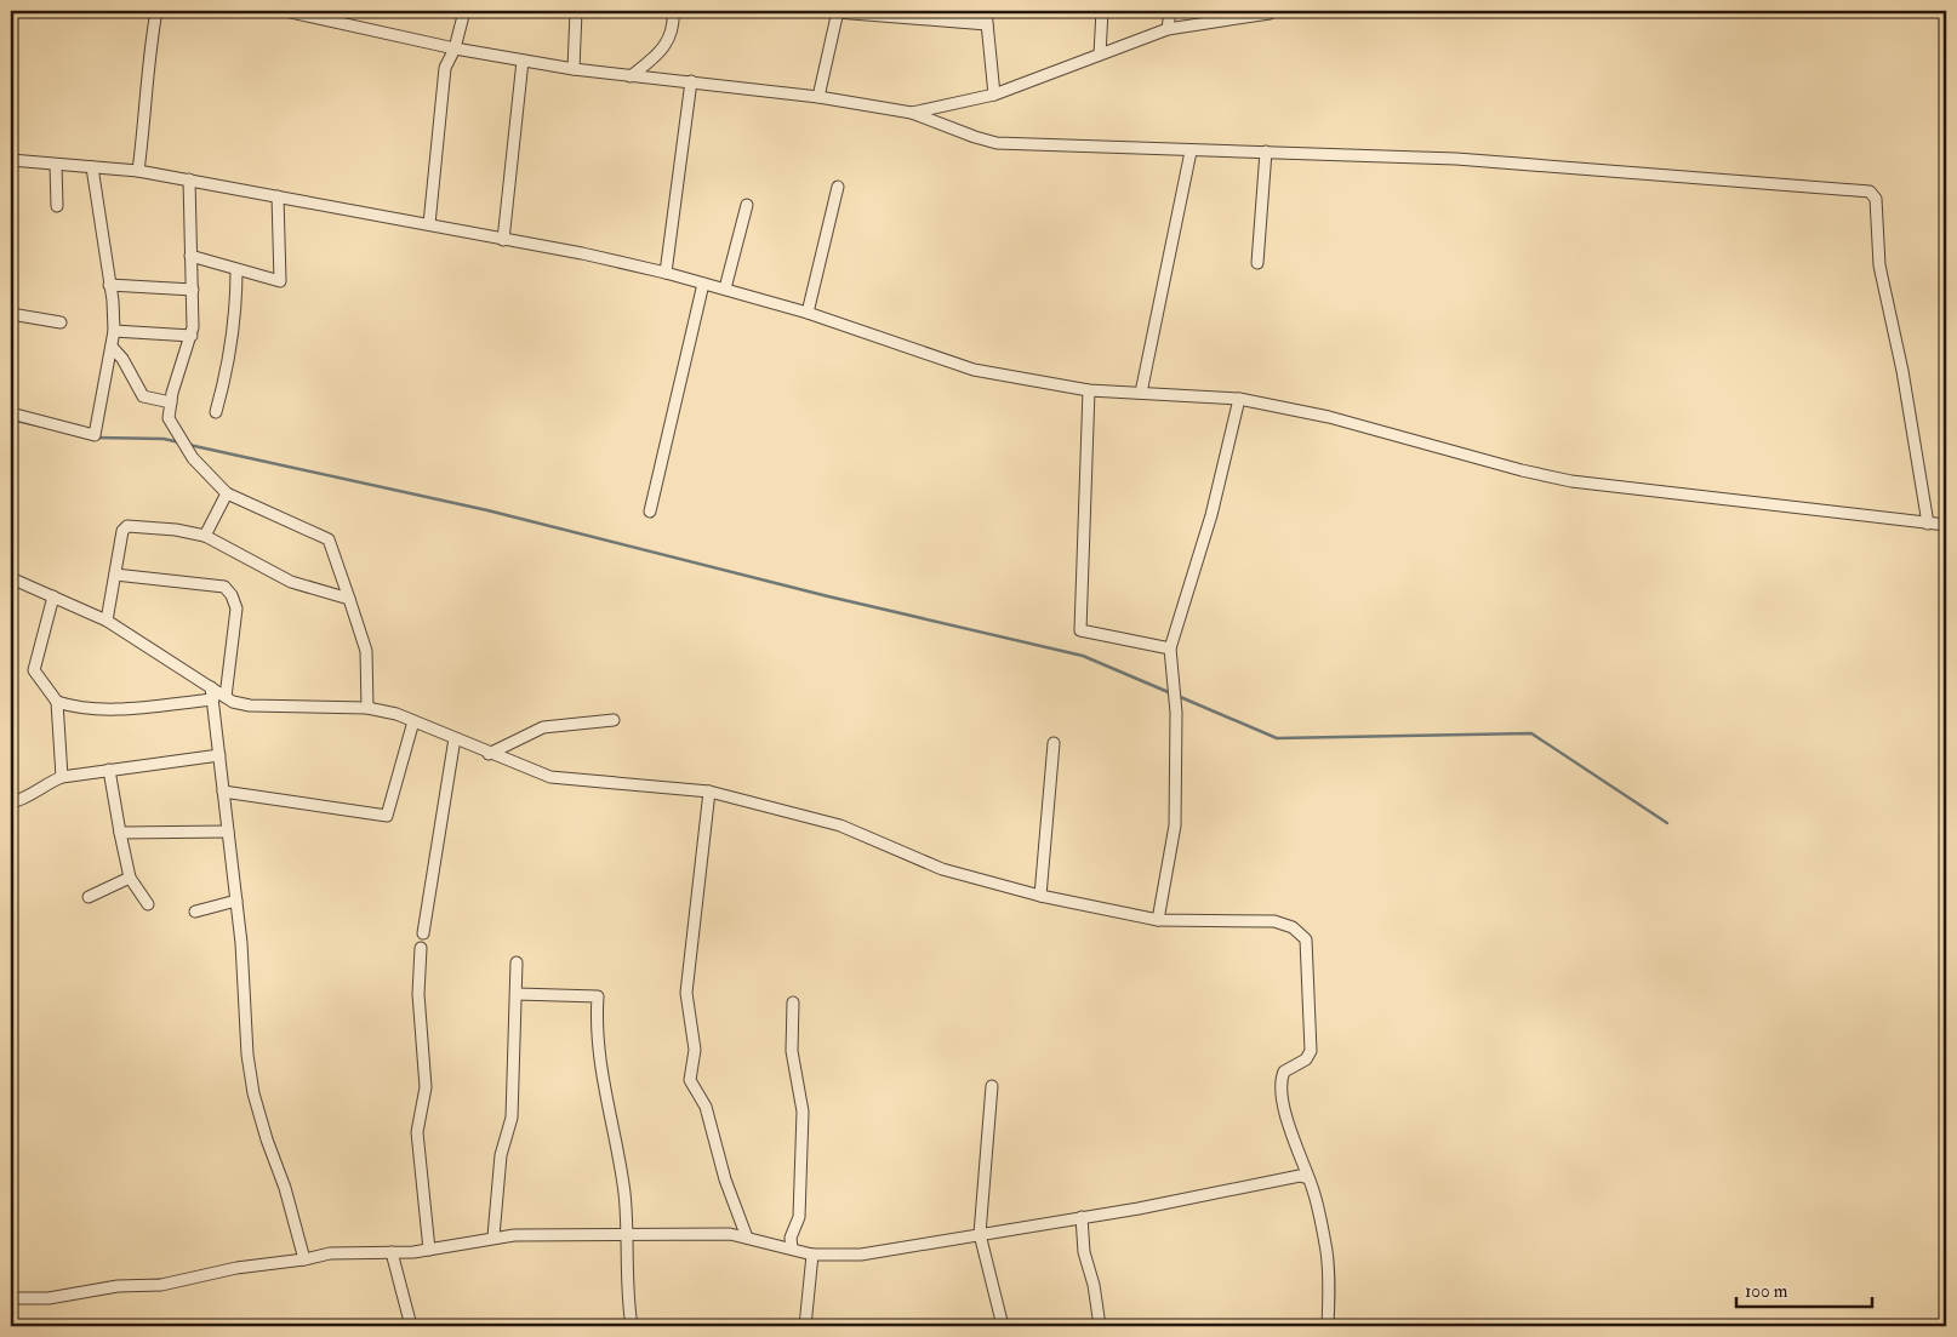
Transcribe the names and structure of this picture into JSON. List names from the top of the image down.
{
  "scale_bar": "100 m"
}
